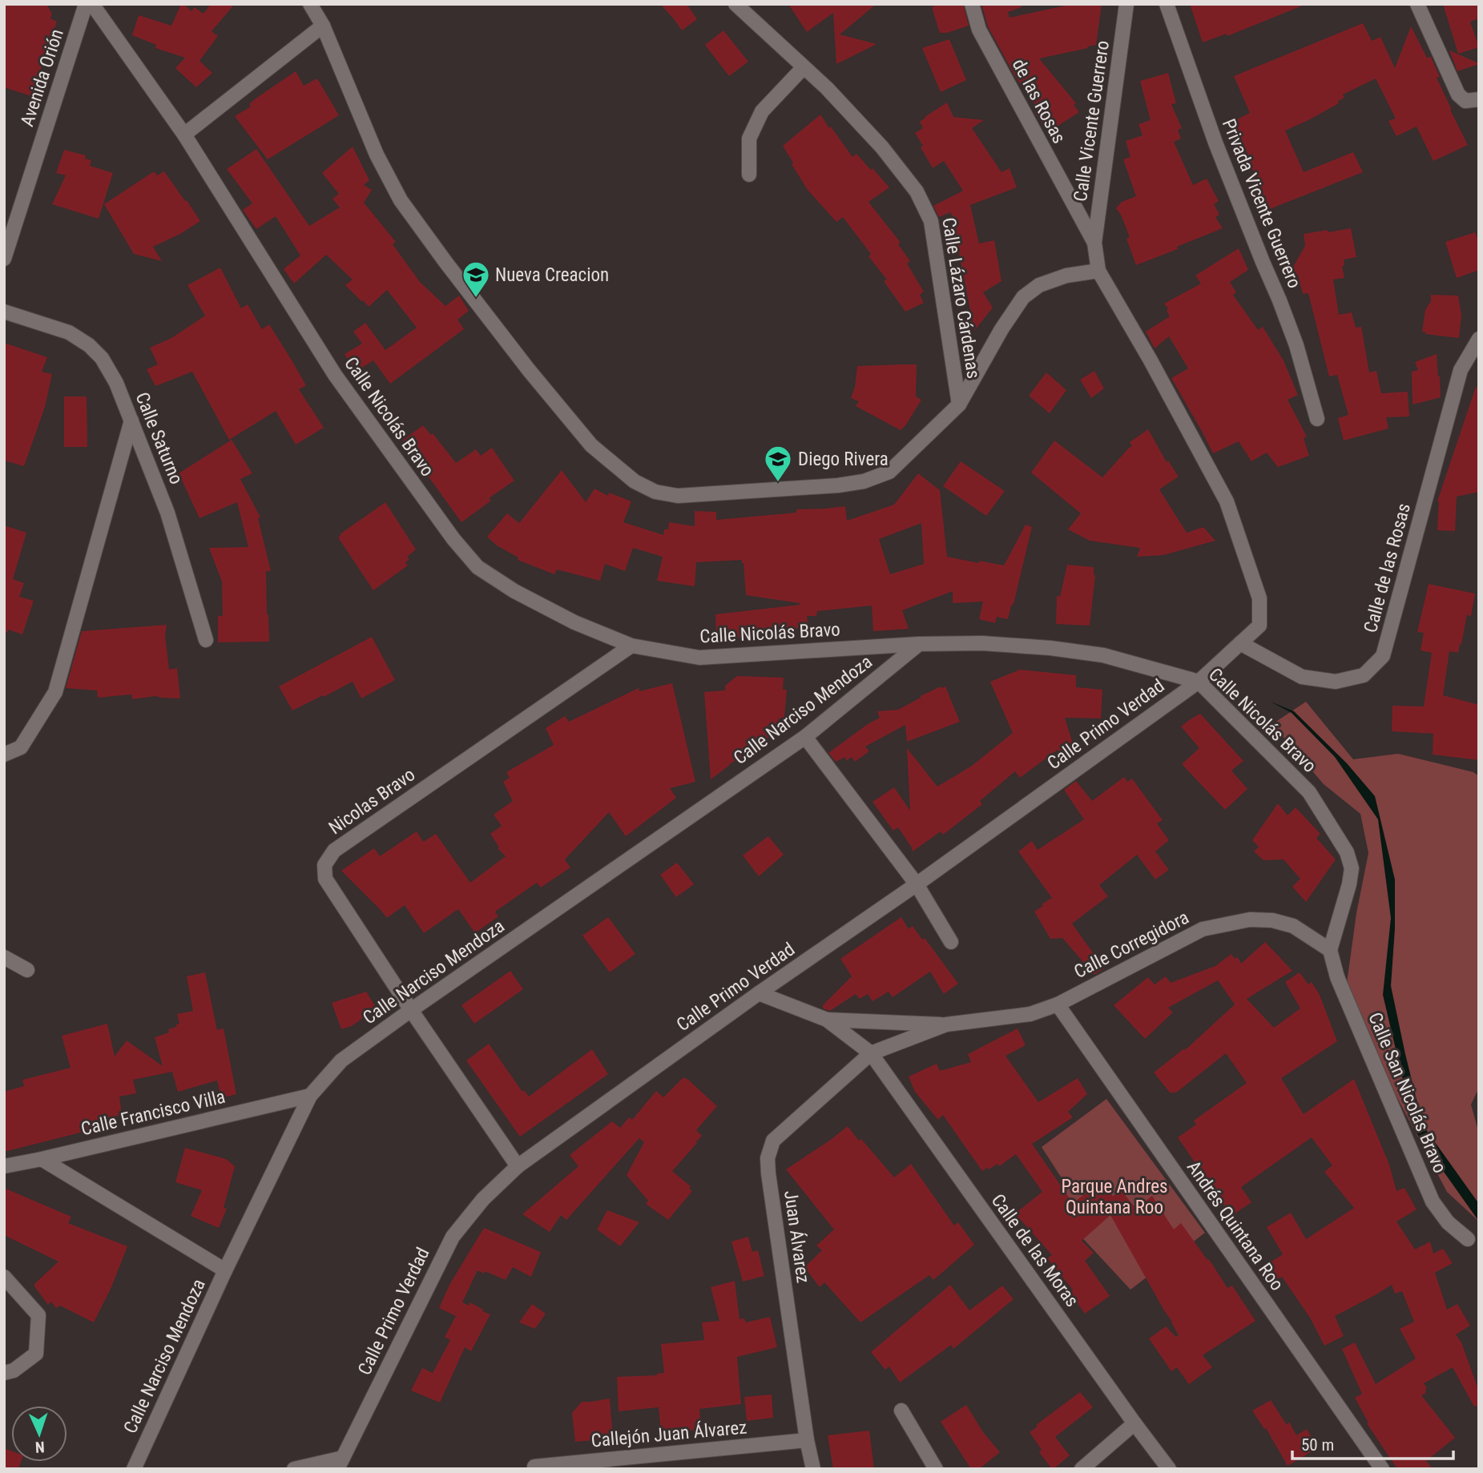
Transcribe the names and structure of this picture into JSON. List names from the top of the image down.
{
  "streets": {
    "street": [
      "Avenida Orión",
      "de las Rosas",
      "Calle Vicente Guerrero",
      "Privada Vicente Guerrero",
      "Calle Lázaro Cárdenas",
      "Calle Nicolás Bravo",
      "Calle Saturno",
      "Calle de las Rosas",
      "Calle Narciso Mendoza",
      "Calle Primo Verdad",
      "Nicolas Bravo",
      "Calle Corregidora",
      "Calle San Nicolás Bravo",
      "Calle Francisco Villa",
      "Andrés Quintana Roo",
      "Juan Álvarez",
      "Calle de las Moras",
      "Callejón Juan Álvarez"
    ]
  },
  "crossings": [
    ["de las Rosas", "Calle Vicente Guerrero"],
    ["Calle Nicolás Bravo", "Calle Narciso Mendoza"],
    ["Calle Nicolás Bravo", "Calle Primo Verdad"],
    ["Calle Nicolás Bravo", "Nicolas Bravo"],
    ["Calle Nicolás Bravo", "Calle Corregidora"],
    ["Calle Nicolás Bravo", "Calle San Nicolás Bravo"],
    ["Calle de las Rosas", "Calle Primo Verdad"],
    ["Calle Narciso Mendoza", "Nicolas Bravo"],
    ["Calle Narciso Mendoza", "Calle Francisco Villa"],
    ["Calle Primo Verdad", "Nicolas Bravo"],
    ["Calle Primo Verdad", "Calle Corregidora"],
    ["Calle Corregidora", "Calle San Nicolás Bravo"],
    ["Calle Corregidora", "Andrés Quintana Roo"],
    ["Calle Corregidora", "Juan Álvarez"],
    ["Calle Corregidora", "Calle de las Moras"],
    ["Juan Álvarez", "Calle de las Moras"],
    ["Juan Álvarez", "Callejón Juan Álvarez"]
  ],
  "parks": ["Parque Andres Quintana Roo"],
  "places": {
    "school or university": ["Nueva Creacion", "Diego Rivera"]
  },
  "scale_bar": "50 m",
  "north": "bottom"
}
